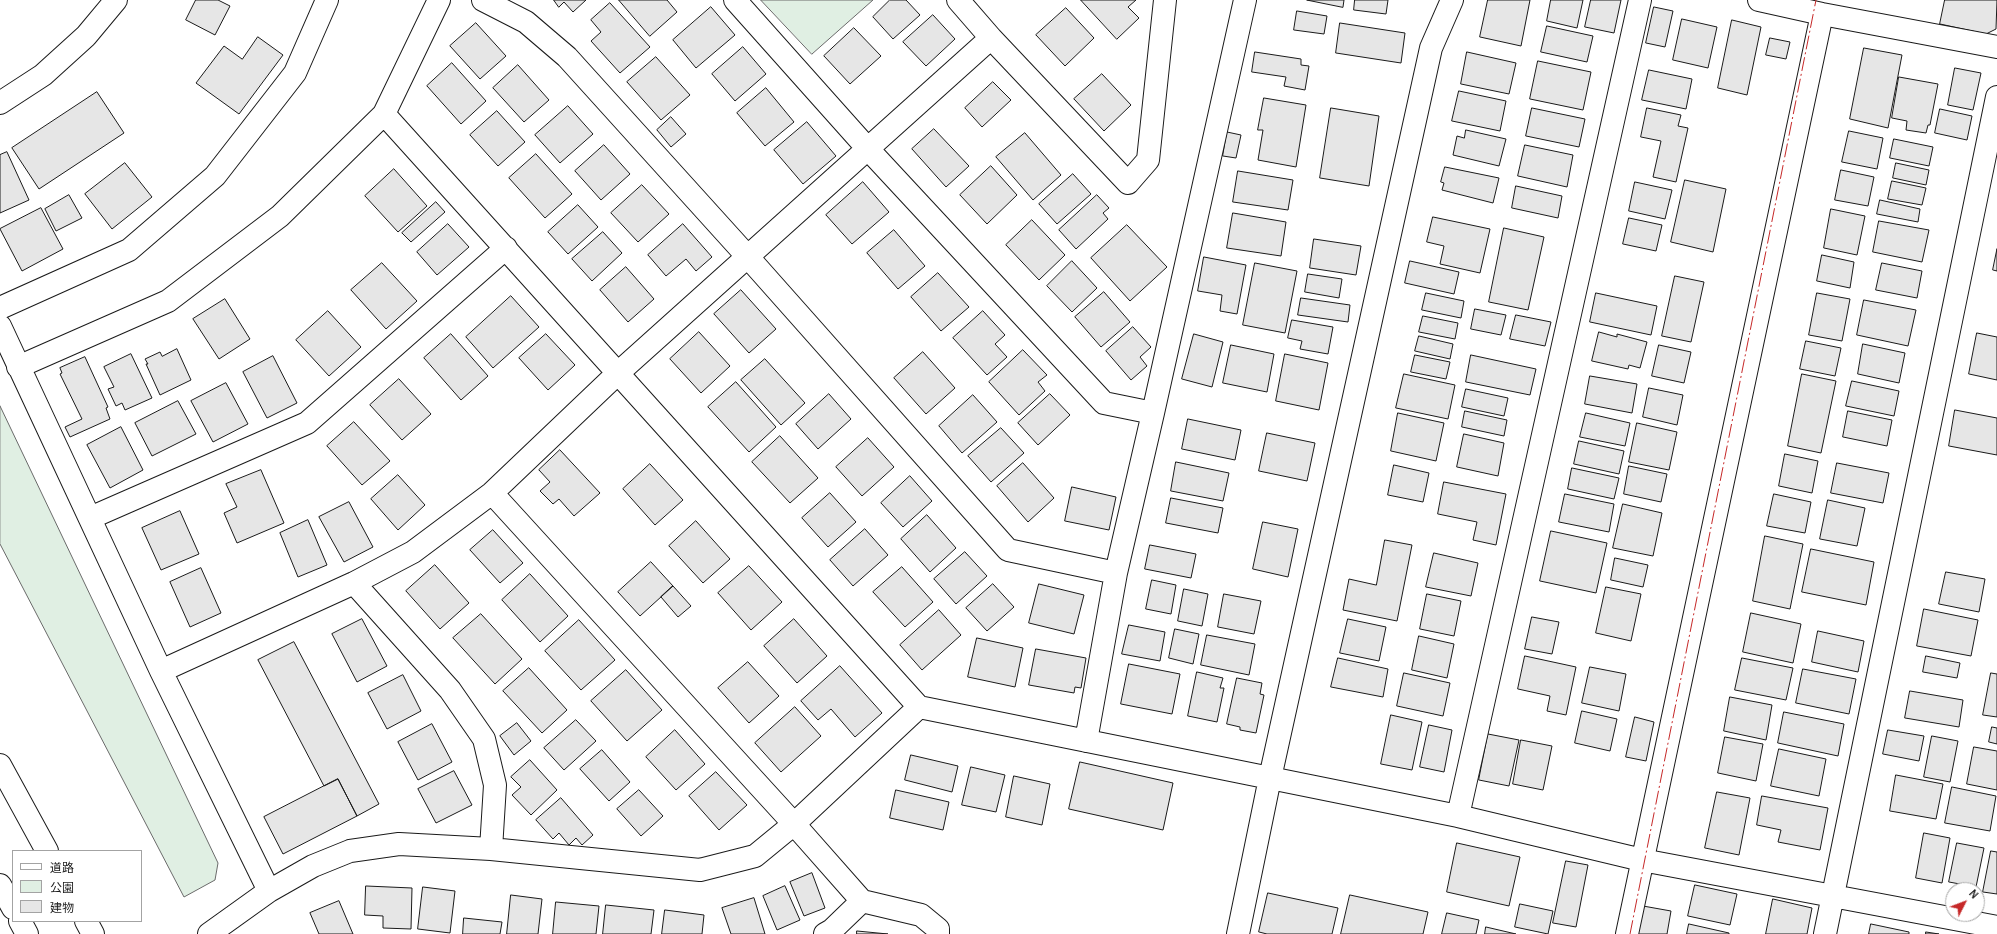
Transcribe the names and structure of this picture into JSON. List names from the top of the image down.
{
  "legend": ["道路", "公園", "建物"],
  "north": "top right"
}
